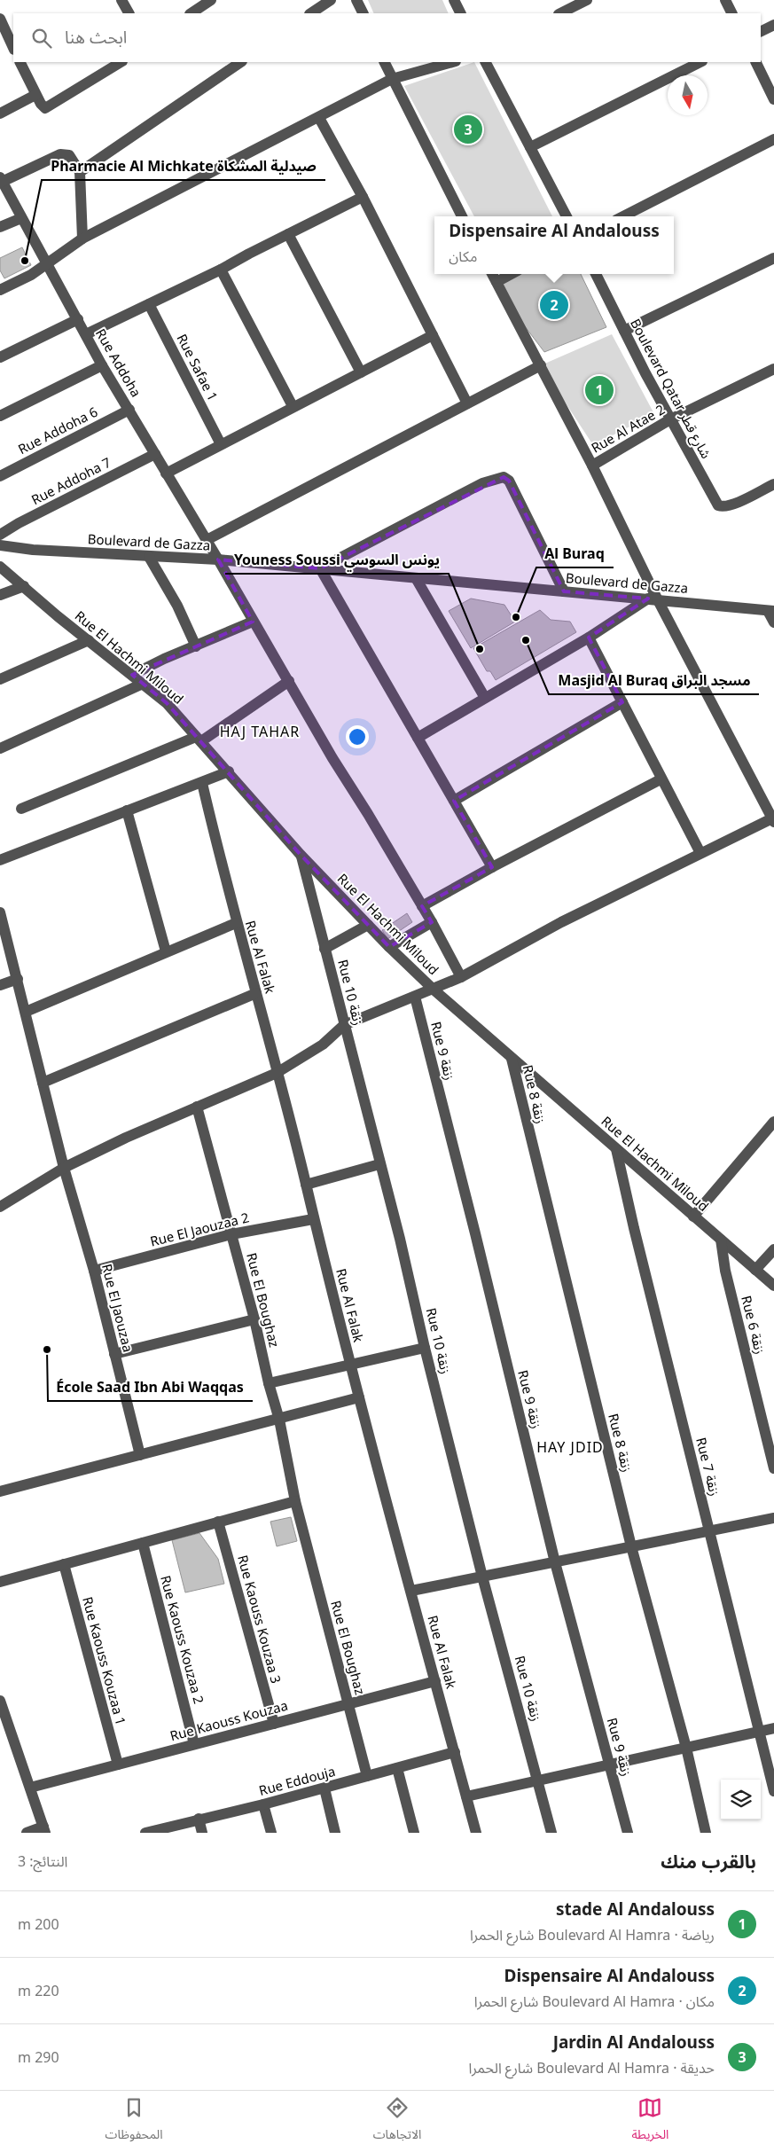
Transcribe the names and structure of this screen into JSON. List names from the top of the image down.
{
  "streets": {
    "street": [
      "Rue Addoha",
      "Rue Safae 1",
      "Boulevard Qatar شارع قطر",
      "Rue Al Atae 2",
      "Rue Addoha 6",
      "Rue Addoha 7",
      "Boulevard de Gazza",
      "Rue El Hachmi Miloud",
      "Rue Al Falak",
      "Rue 10 زنقة",
      "Rue 9 زنقة",
      "Rue 8 زنقة",
      "Rue El Jaouzaa 2",
      "Rue El Boughaz",
      "Rue El Jaouzaa",
      "Rue 6 زنقة",
      "Rue 7 زنقة",
      "Rue Kaouss Kouzaa 3",
      "Rue Kaouss Kouzaa 2",
      "Rue Kaouss Kouzaa 1",
      "Rue Kaouss Kouzaa",
      "Rue Eddouja"
    ]
  },
  "crossings": [
    ["Rue Addoha", "Rue Addoha 6"],
    ["Rue Addoha", "Rue Addoha 7"],
    ["Rue Addoha", "Boulevard de Gazza"],
    ["Boulevard Qatar شارع قطر", "Rue Al Atae 2"],
    ["Rue El Hachmi Miloud", "Rue 10 زنقة"],
    ["Rue El Hachmi Miloud", "Rue 8 زنقة"],
    ["Rue El Hachmi Miloud", "Rue 6 زنقة"],
    ["Rue El Hachmi Miloud", "Rue 7 زنقة"],
    ["Rue Al Falak", "Rue El Jaouzaa 2"],
    ["Rue Al Falak", "Rue Kaouss Kouzaa"],
    ["Rue Al Falak", "Rue Eddouja"],
    ["Rue El Jaouzaa 2", "Rue El Boughaz"],
    ["Rue El Jaouzaa 2", "Rue El Jaouzaa"],
    ["Rue El Boughaz", "Rue Kaouss Kouzaa"],
    ["Rue El Boughaz", "Rue Eddouja"],
    ["Rue Kaouss Kouzaa 3", "Rue Kaouss Kouzaa"],
    ["Rue Kaouss Kouzaa 2", "Rue Kaouss Kouzaa"],
    ["Rue Kaouss Kouzaa 1", "Rue Kaouss Kouzaa"]
  ],
  "districts": ["HAJ TAHAR", "HAY JDID"],
  "places": [
    "Pharmacie Al Michkate صيدلية المشكاة",
    "Al Buraq",
    "Masjid Al Buraq مسجد البراق",
    "Youness Soussi يونس السوسي",
    "École Saad Ibn Abi Waqqas"
  ],
  "north": "bottom",
  "page": {
    "search": "ابحث هنا",
    "pins": ["3", "2", "1"],
    "popup": ["Dispensaire Al Andalouss", "مكان"],
    "heading": ["بالقرب منك", "النتائج: 3"],
    "list": [
      {
        "mark": "1",
        "name": "stade Al Andalouss",
        "note": "رياضة · Boulevard Al Hamra شارع الحمرا",
        "value": "200 m"
      },
      {
        "mark": "2",
        "name": "Dispensaire Al Andalouss",
        "note": "مكان · Boulevard Al Hamra شارع الحمرا",
        "value": "220 m"
      },
      {
        "mark": "3",
        "name": "Jardin Al Andalouss",
        "note": "حديقة · Boulevard Al Hamra شارع الحمرا",
        "value": "290 m"
      }
    ],
    "nav": ["الخريطة", "الاتجاهات", "المحفوظات"]
  }
}
